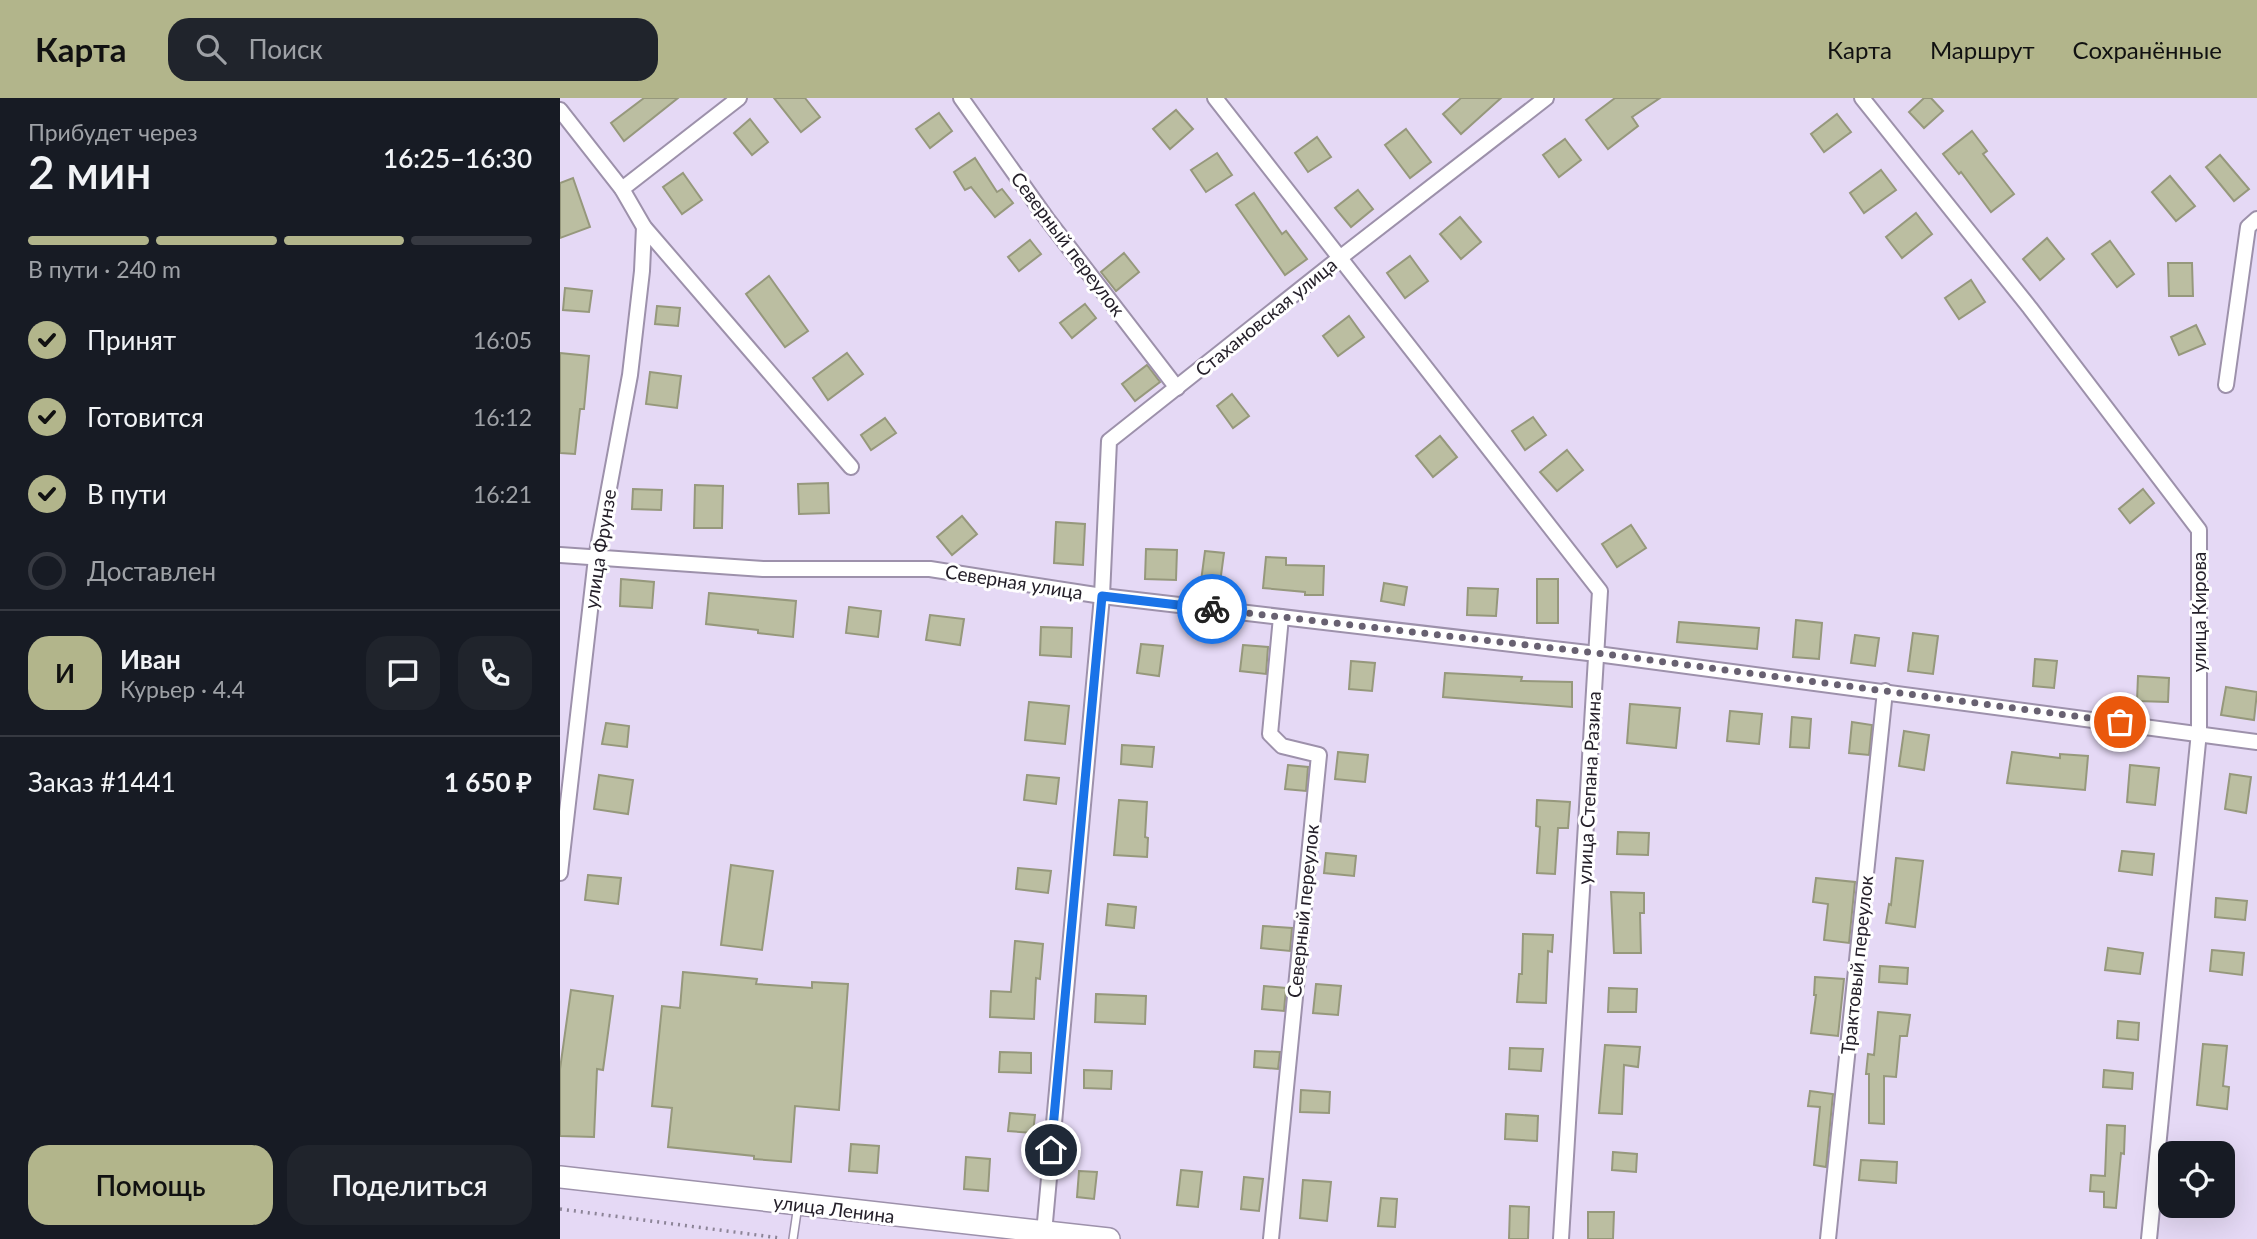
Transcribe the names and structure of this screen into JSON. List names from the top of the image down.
{
  "streets": {
    "main road": ["улица Ленина"],
    "street": [
      "Северный переулок",
      "Стахановская улица",
      "улица Фрунзе",
      "Северная улица",
      "улица Кирова",
      "улица Степана Разина",
      "Трактовый переулок"
    ]
  },
  "crossings": [
    ["Северный переулок", "Стахановская улица"],
    ["Северный переулок", "Северная улица"],
    ["Стахановская улица", "Северная улица"],
    ["Стахановская улица", "улица Степана Разина"],
    ["Стахановская улица", "улица Ленина"],
    ["улица Фрунзе", "Северная улица"],
    ["Северная улица", "улица Кирова"],
    ["Северная улица", "улица Степана Разина"],
    ["Северная улица", "Трактовый переулок"]
  ],
  "page": {
    "header": "Карта",
    "search": "Поиск",
    "nav": ["Карта", "Маршрут", "Сохранённые"],
    "heading": ["2 мин", "Прибудет через", "16:25–16:30"],
    "panel": [
      "Иван",
      "Курьер · 4.4",
      "Заказ #1441",
      "1 650 ₽"
    ],
    "bar": "В пути · 240 m",
    "list": [
      ["Принят", "16:05"],
      ["Готовится", "16:12"],
      ["В пути", "16:21"],
      "Доставлен"
    ],
    "round": "И",
    "buttons": ["Помощь", "Поделиться"]
  }
}
